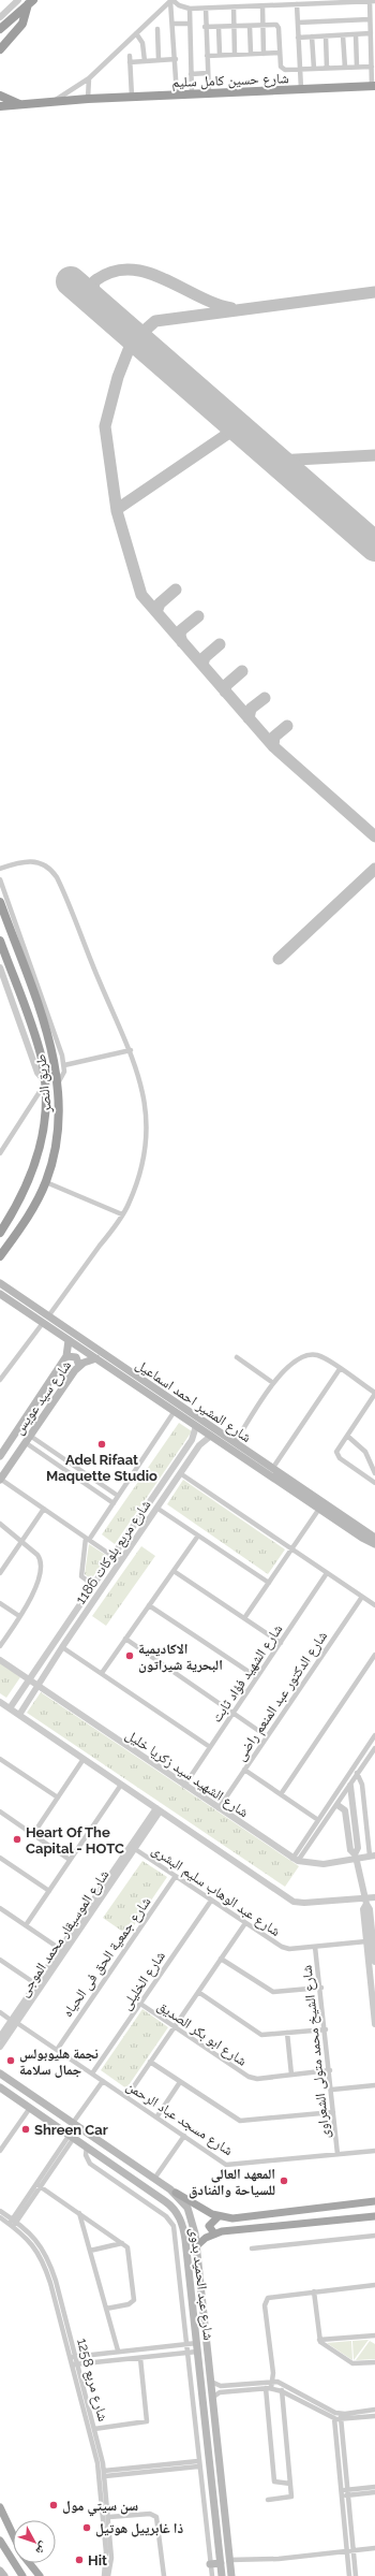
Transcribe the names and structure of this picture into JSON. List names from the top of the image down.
{
  "streets": {
    "highway": ["شارع حسين كامل سليم", "طريق النصر"],
    "main road": ["شارع سيد عويس", "شارع المشير احمد اسماعيل", "شارع عبد الحميد بدوى"],
    "street": [
      "شارع مربع بلوكات 1186",
      "شارع الشهيد فؤاد ثابت",
      "شارع الدكتور عبد المنعم راضى",
      "شارع الشهيد سيد زكريا خليل",
      "شارع عبد الوهاب سليم البشرى",
      "شارع الموسيقار محمد الموجى",
      "شارع جمعية الحق فى الحياه",
      "شارع الخليلى",
      "شارع ابو بكر الصديق",
      "شارع الشيخ محمد متولى الشعراوى",
      "شارع مسجد عباد الرحمن",
      "شارع مربع 1258"
    ]
  },
  "crossings": [
    ["شارع سيد عويس", "شارع المشير احمد اسماعيل"],
    ["شارع المشير احمد اسماعيل", "شارع مربع بلوكات 1186"],
    ["شارع مربع بلوكات 1186", "شارع الشهيد سيد زكريا خليل"],
    ["شارع الشهيد فؤاد ثابت", "شارع الشهيد سيد زكريا خليل"],
    ["شارع الدكتور عبد المنعم راضى", "شارع الشهيد سيد زكريا خليل"],
    ["شارع عبد الوهاب سليم البشرى", "شارع الموسيقار محمد الموجى"],
    ["شارع عبد الوهاب سليم البشرى", "شارع جمعية الحق فى الحياه"],
    ["شارع عبد الوهاب سليم البشرى", "شارع الخليلى"],
    ["شارع عبد الوهاب سليم البشرى", "شارع الشيخ محمد متولى الشعراوى"],
    ["شارع الموسيقار محمد الموجى", "شارع مسجد عباد الرحمن"],
    ["شارع جمعية الحق فى الحياه", "شارع مسجد عباد الرحمن"],
    ["شارع الخليلى", "شارع ابو بكر الصديق"],
    ["شارع الخليلى", "شارع مسجد عباد الرحمن"],
    ["شارع ابو بكر الصديق", "شارع الشيخ محمد متولى الشعراوى"],
    ["شارع الشيخ محمد متولى الشعراوى", "شارع مسجد عباد الرحمن"]
  ],
  "places": [
    "Adel Rifaat Maquette Studio",
    "الاكاديمية البحرية شيراتون",
    "Heart Of The Capital - HOTC",
    "نجمة هليوبولس جمال سلامة",
    "Shreen Car",
    "المعهد العالى للسياحة والفنادق",
    "سن سيتي مول",
    "ذا غابرييل هوتيل",
    "Hit"
  ],
  "north": "bottom right"
}
